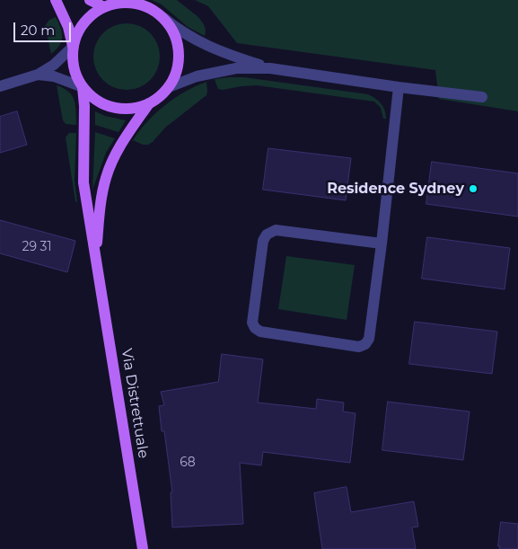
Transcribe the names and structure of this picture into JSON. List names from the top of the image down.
{
  "streets": {
    "main road": ["Via Distrettuale"]
  },
  "places": ["Residence Sydney"],
  "house_numbers": ["29 31", "68"],
  "scale_bar": "20 m"
}
